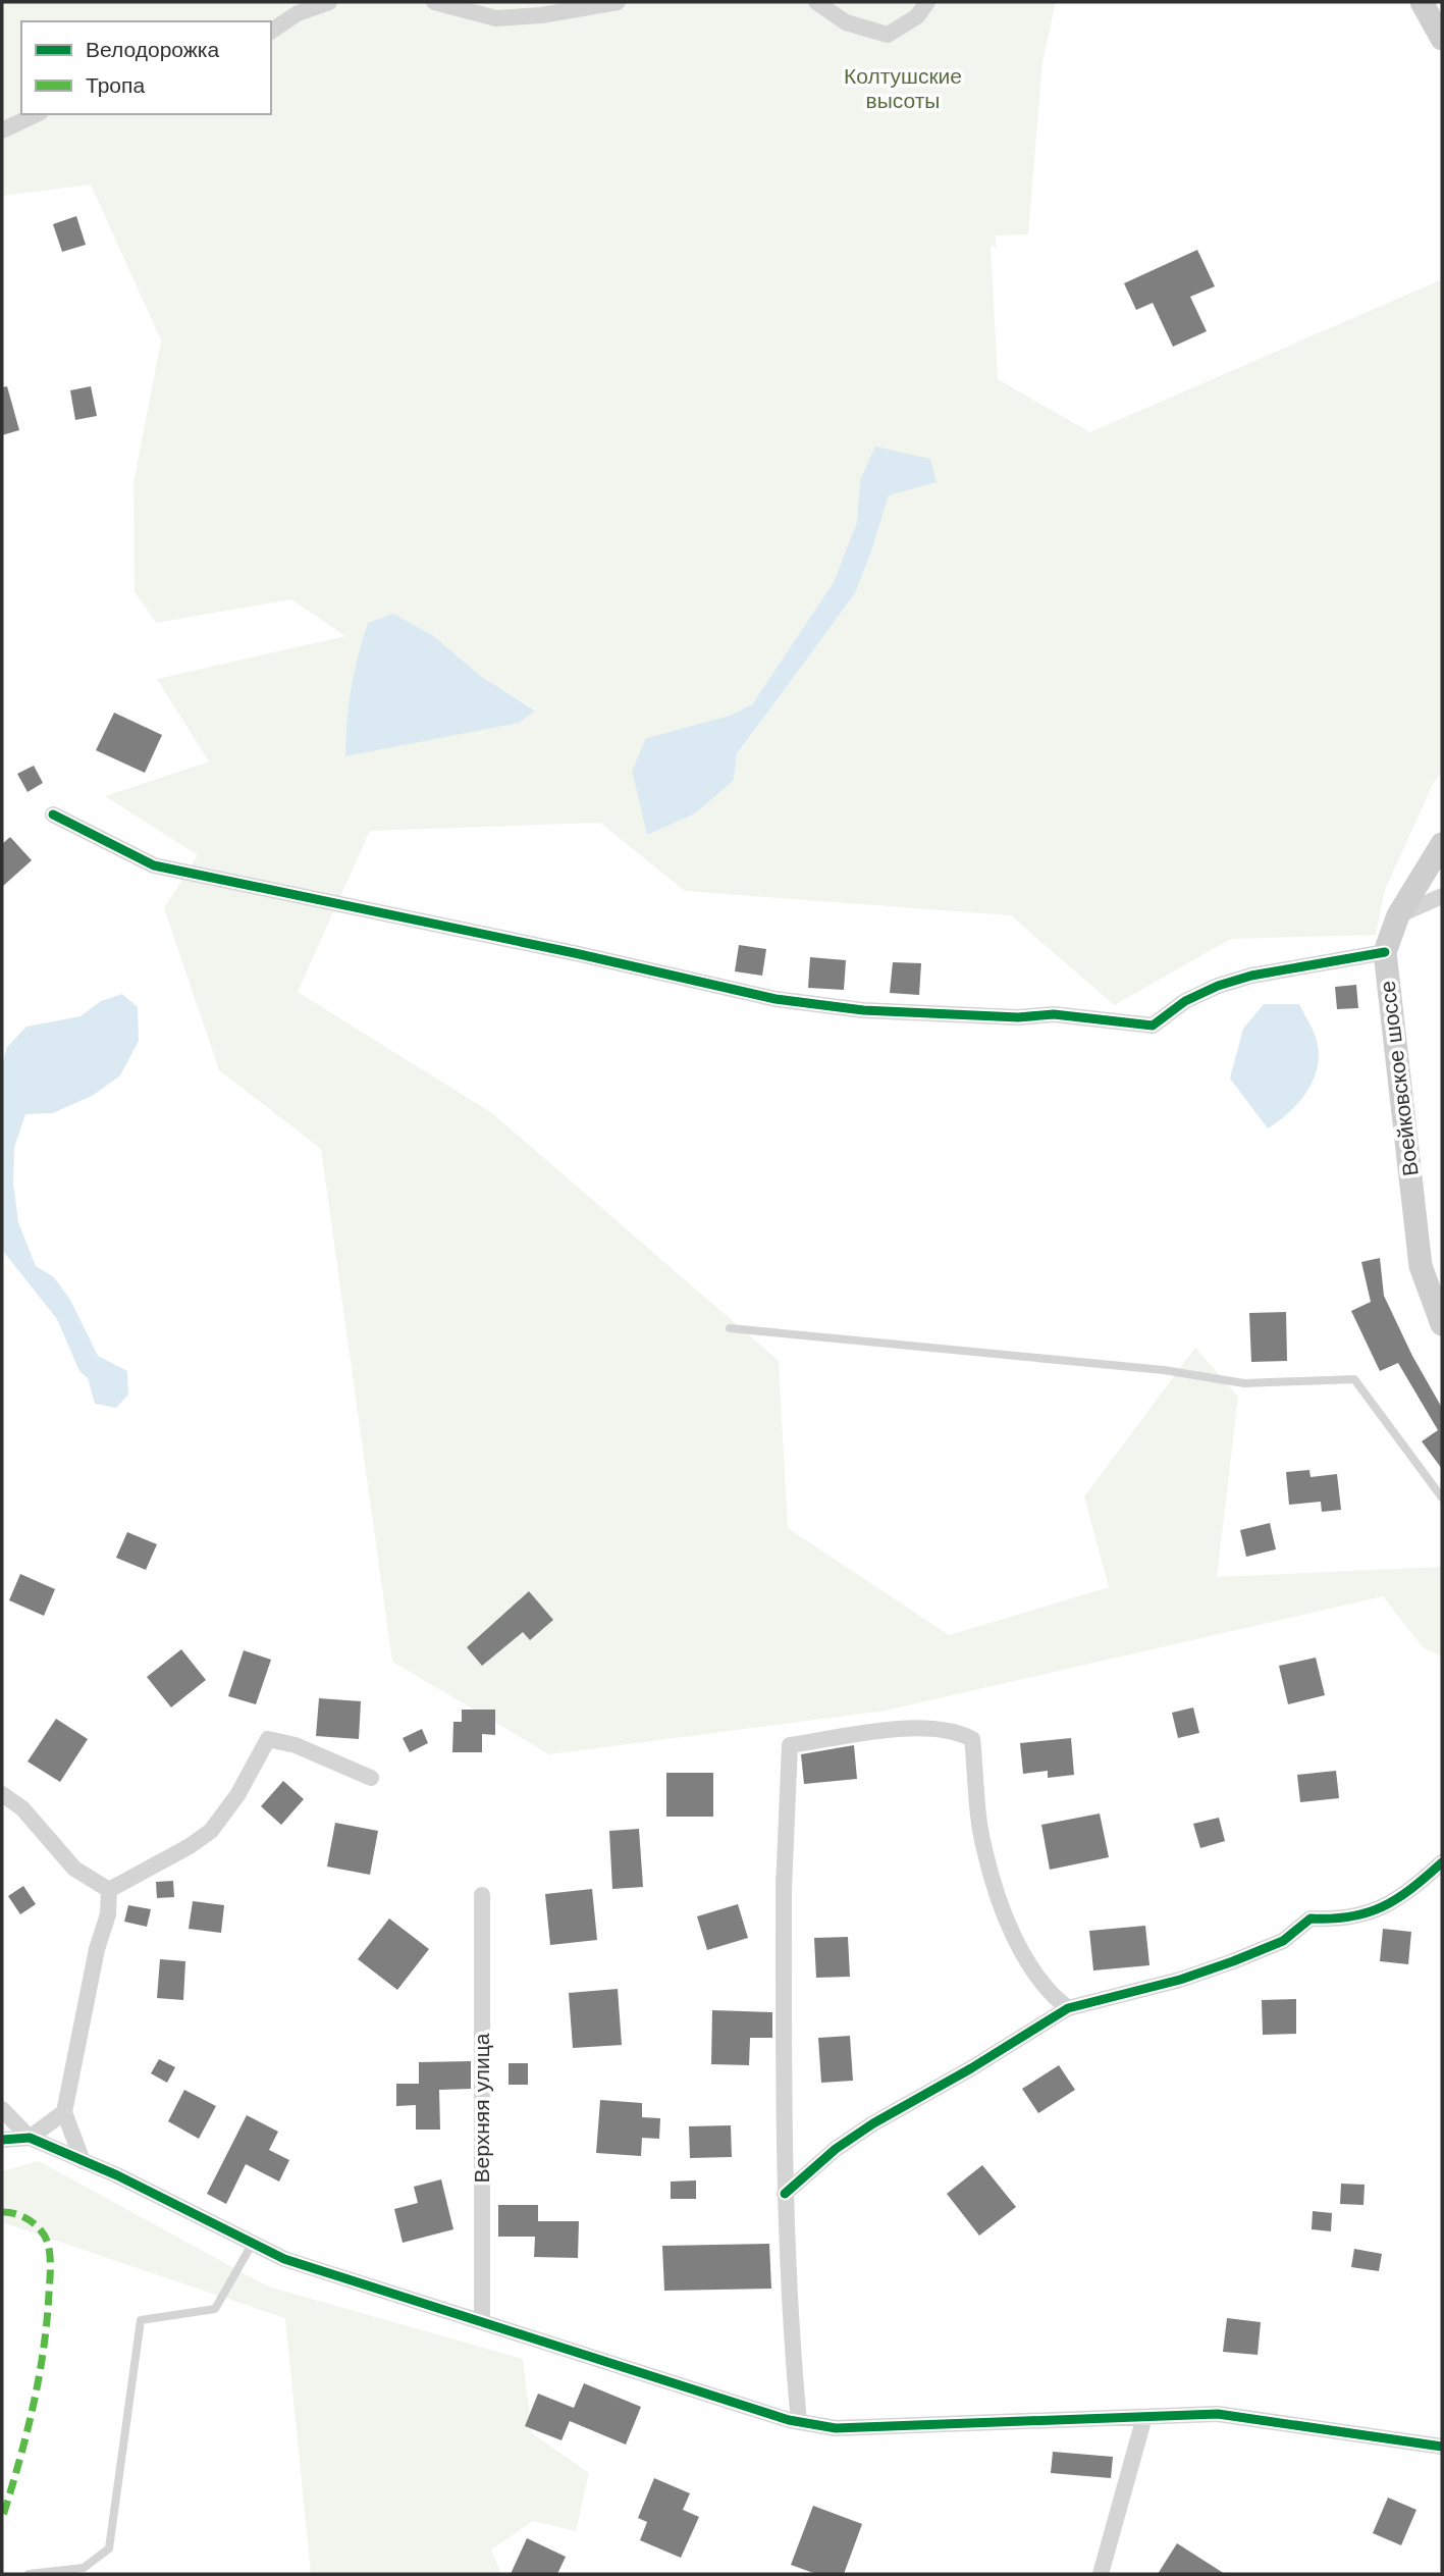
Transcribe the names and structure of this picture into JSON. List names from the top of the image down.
{
  "streets": {
    "street": ["Воейковское шоссе", "Верхняя улица"]
  },
  "parks": ["Колтушские высоты"],
  "legend": ["Велодорожка", "Тропа"]
}
